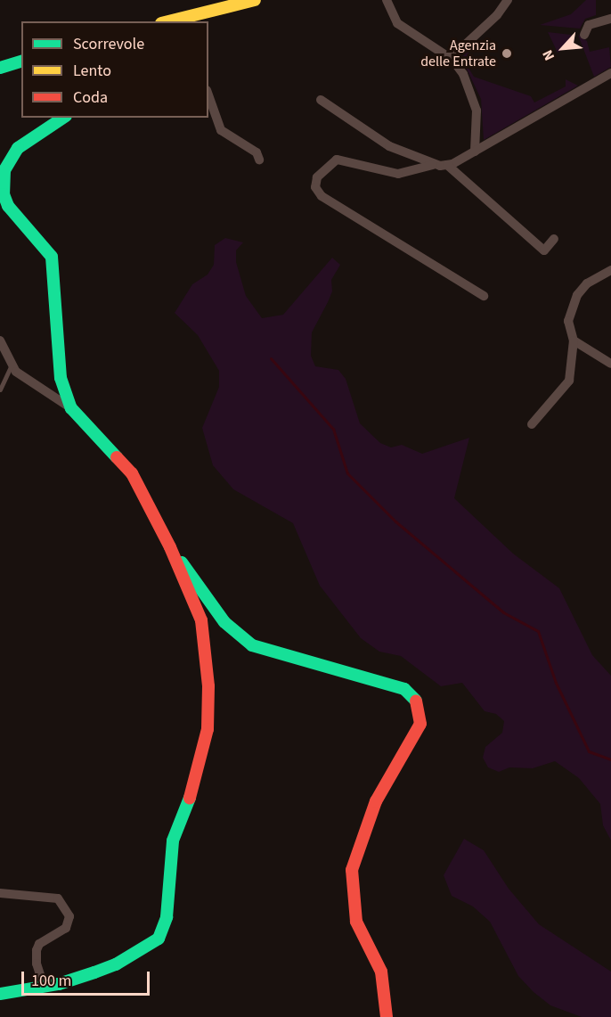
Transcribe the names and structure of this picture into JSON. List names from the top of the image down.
{
  "places": ["Agenzia delle Entrate"],
  "legend": ["Scorrevole", "Lento", "Coda"],
  "scale_bar": "100 m",
  "north": "bottom left"
}
